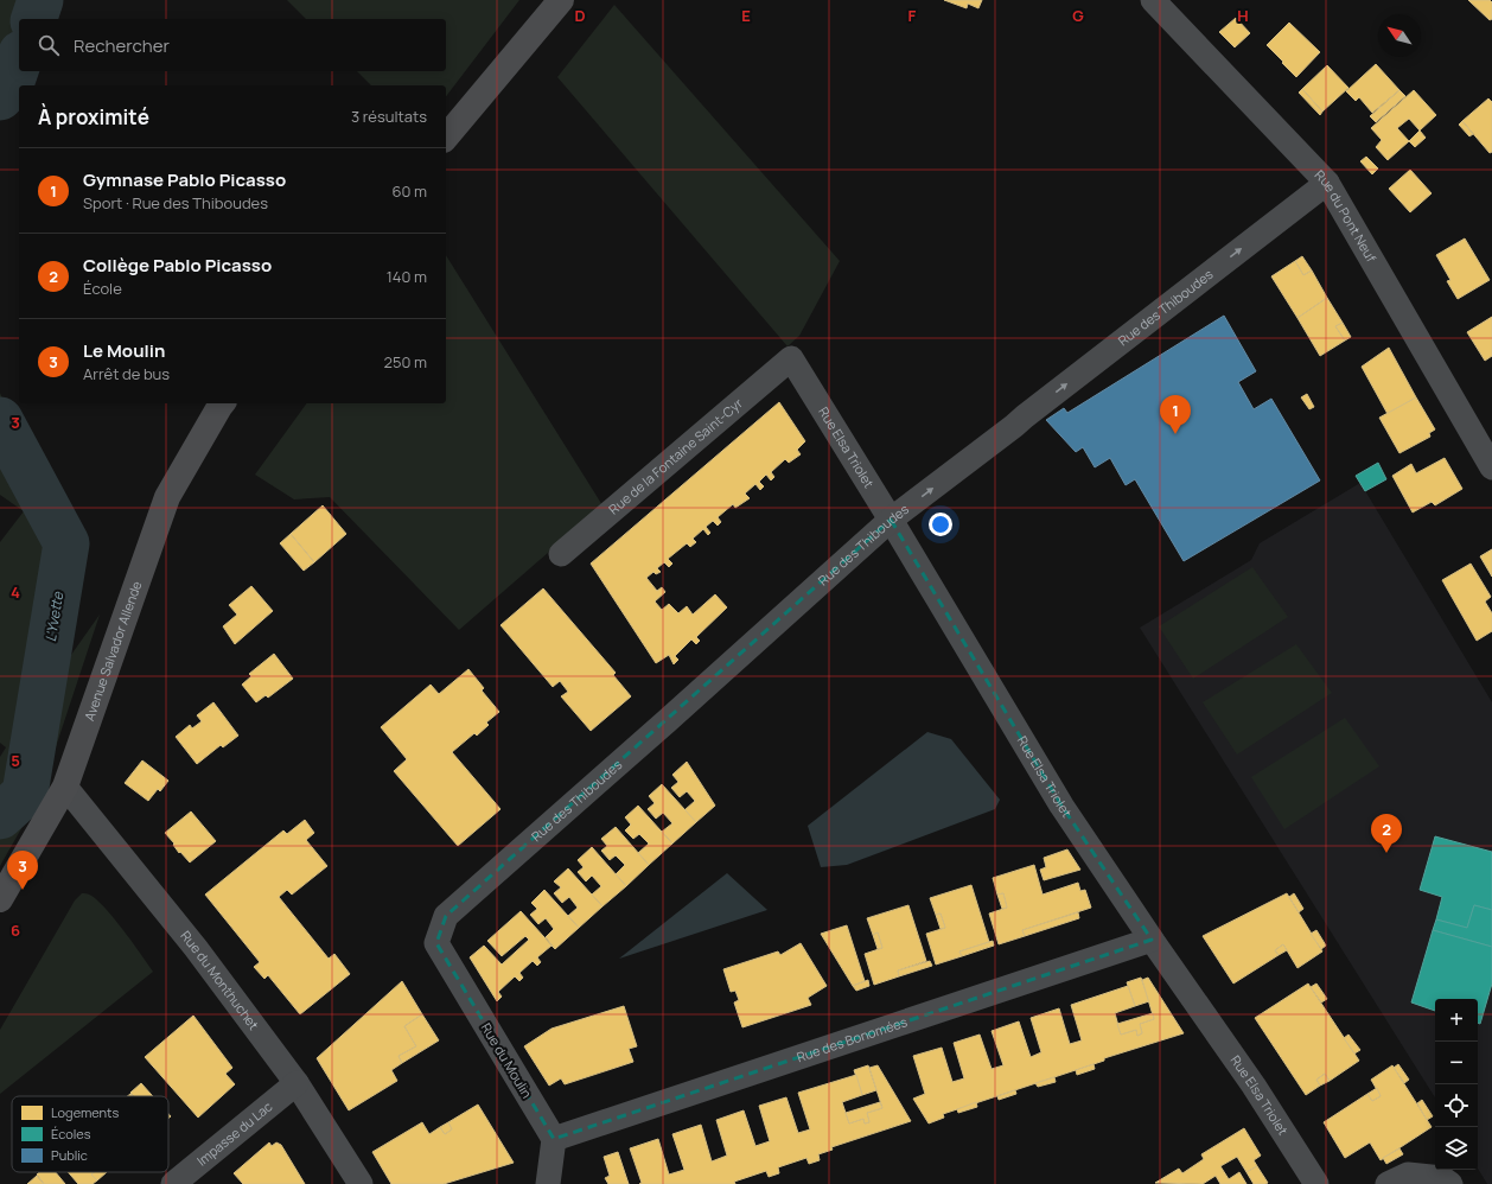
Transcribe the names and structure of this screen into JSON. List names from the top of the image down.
{
  "streets": {
    "main road": ["Avenue Salvador Allende"],
    "street": [
      "Rue du Pont Neuf",
      "Rue des Thiboudes",
      "Rue Elsa Triolet",
      "Rue de la Fontaine Saint-Cyr",
      "Rue du Monthuchet",
      "Rue des Bonomées",
      "Rue du Moulin",
      "Impasse du Lac"
    ]
  },
  "crossings": [
    ["Rue du Pont Neuf", "Rue des Thiboudes"],
    ["Rue des Thiboudes", "Rue Elsa Triolet"],
    ["Rue des Thiboudes", "Rue du Moulin"],
    ["Rue Elsa Triolet", "Rue de la Fontaine Saint-Cyr"],
    ["Rue Elsa Triolet", "Rue des Bonomées"],
    ["Avenue Salvador Allende", "Rue du Monthuchet"],
    ["Rue du Monthuchet", "Impasse du Lac"],
    ["Rue des Bonomées", "Rue du Moulin"]
  ],
  "one_way": ["Rue des Thiboudes"],
  "water": ["L'Yvette"],
  "legend": ["Logements", "Écoles", "Public"],
  "north": "top left",
  "page": {
    "search": "Rechercher",
    "heading": ["À proximité", "3 résultats"],
    "list": [
      {
        "mark": "1",
        "name": "Gymnase Pablo Picasso",
        "note": "Sport · Rue des Thiboudes",
        "value": "60 m"
      },
      {
        "mark": "2",
        "name": "Collège Pablo Picasso",
        "note": "École",
        "value": "140 m"
      },
      {
        "mark": "3",
        "name": "Le Moulin",
        "note": "Arrêt de bus",
        "value": "250 m"
      }
    ],
    "pins": ["1", "2", "3"],
    "map_buttons": ["+", "−"]
  },
  "grid": {
    "columns": [
      "D",
      "E",
      "F",
      "G",
      "H"
    ],
    "rows": [
      "3",
      "4",
      "5",
      "6"
    ]
  }
}
